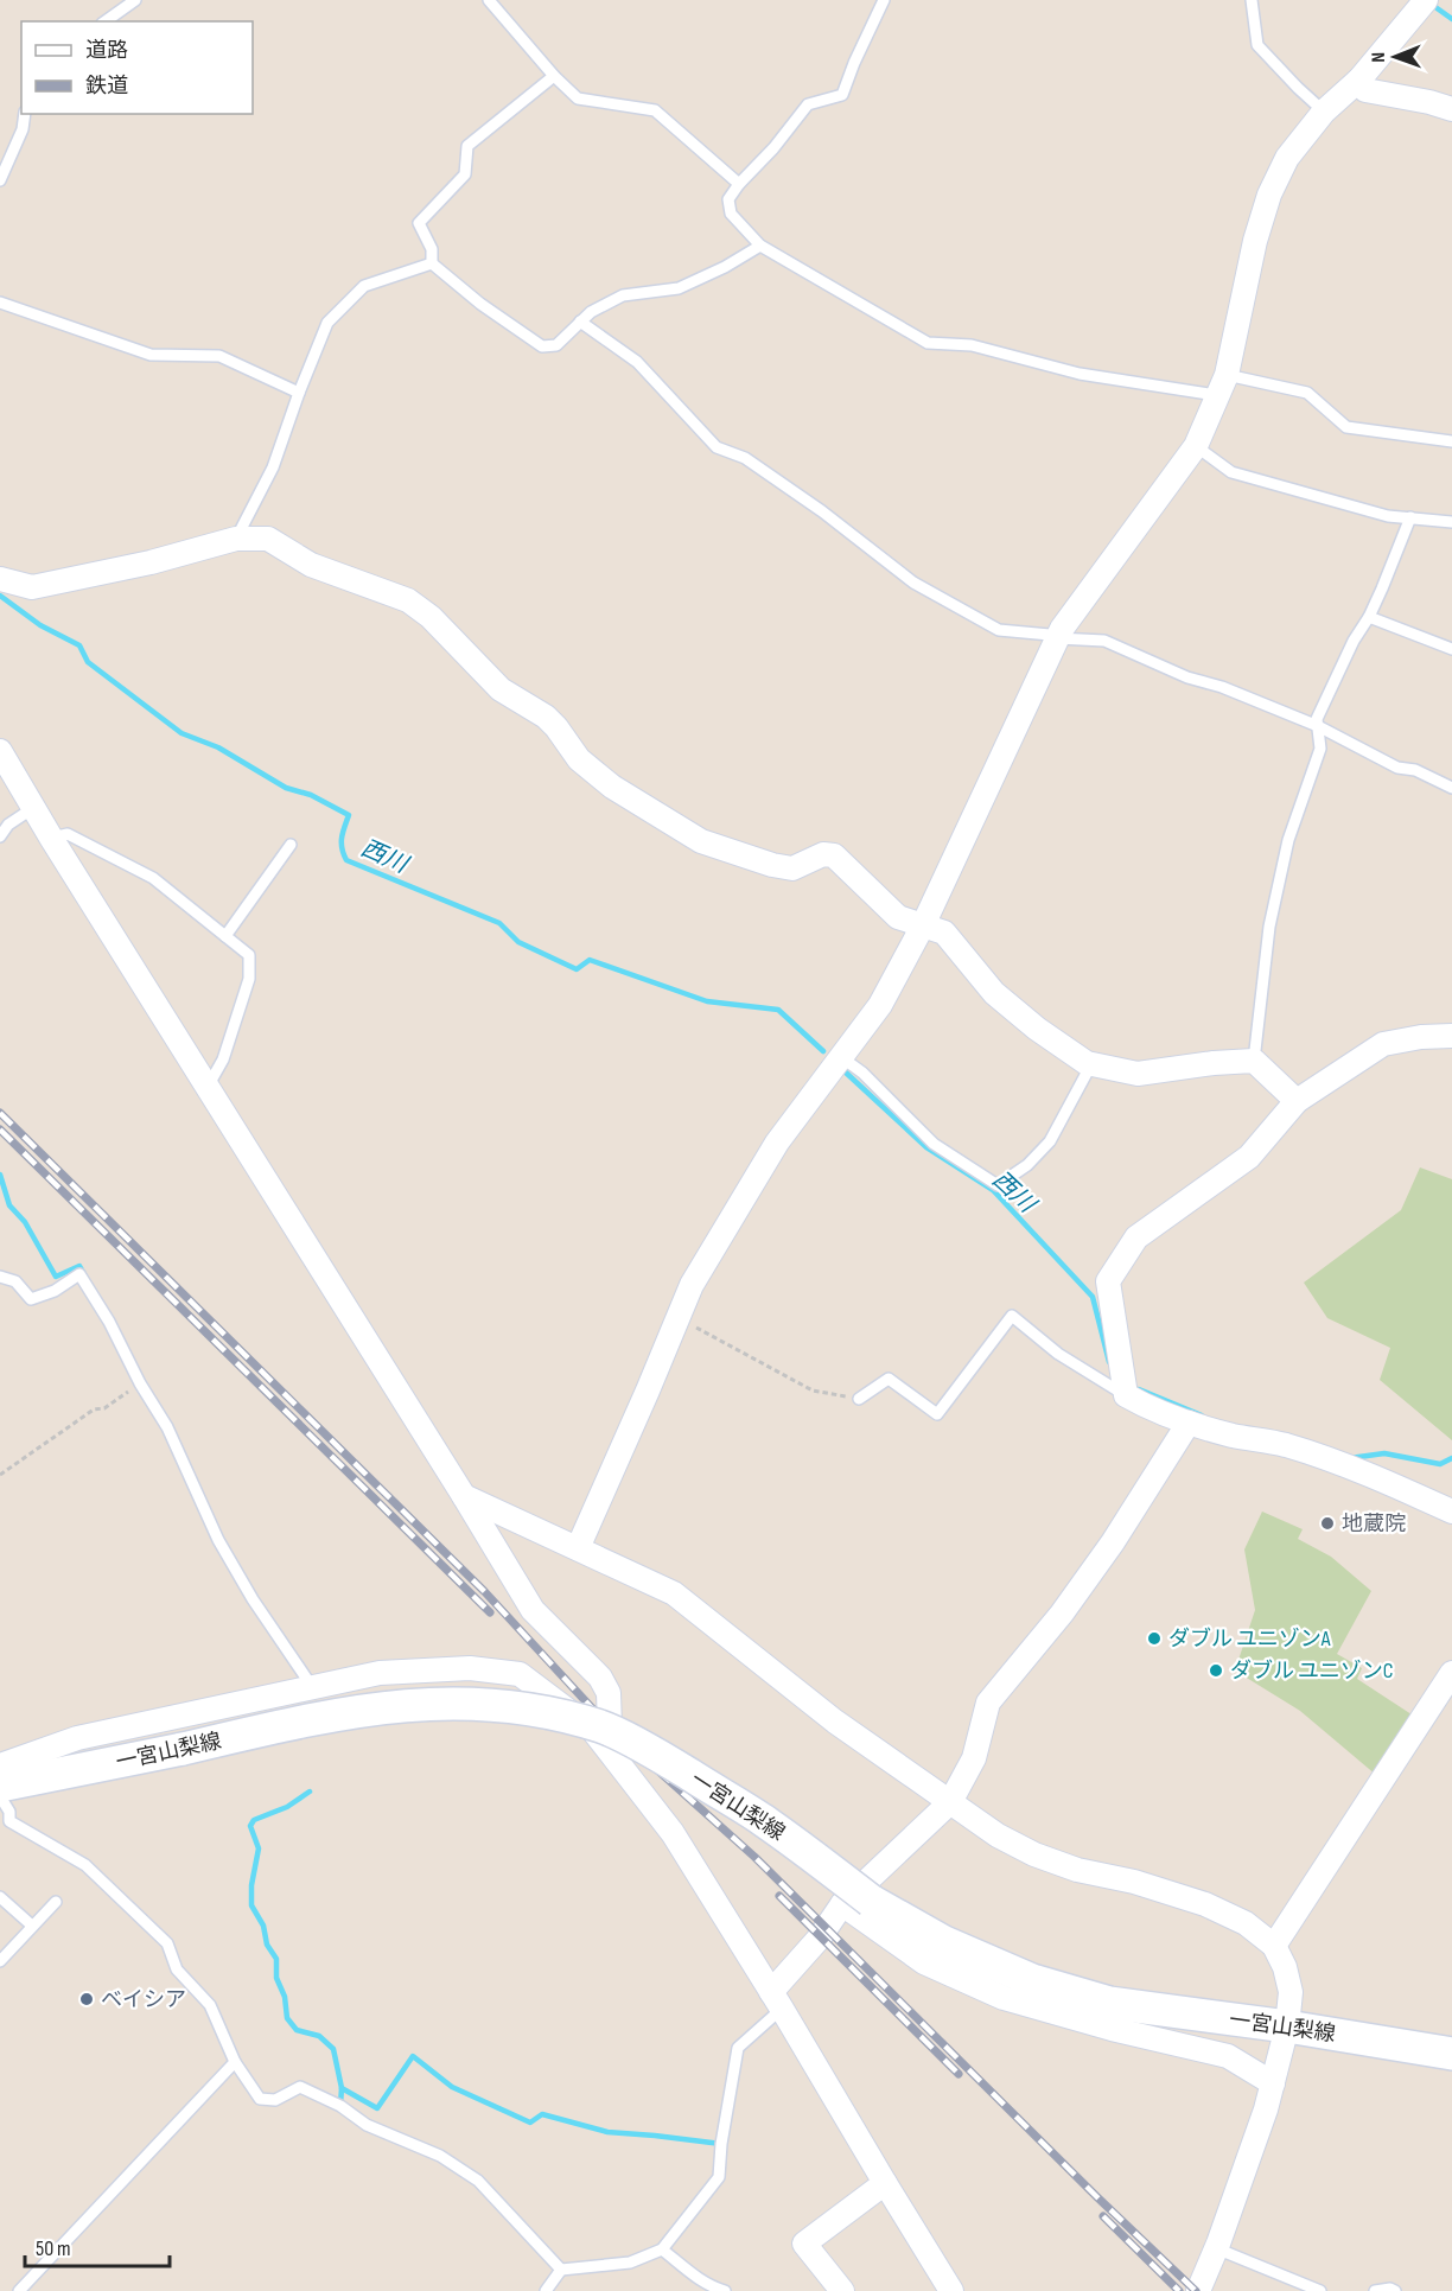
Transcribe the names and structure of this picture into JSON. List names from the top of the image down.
{
  "streets": {
    "main road": ["一宮山梨線"]
  },
  "water": ["西川"],
  "places": [
    "地蔵院",
    "ダブル ユニゾンA",
    "ダブル ユニゾンC",
    "ベイシア"
  ],
  "legend": ["道路", "鉄道"],
  "scale_bar": "50 m",
  "north": "left"
}
